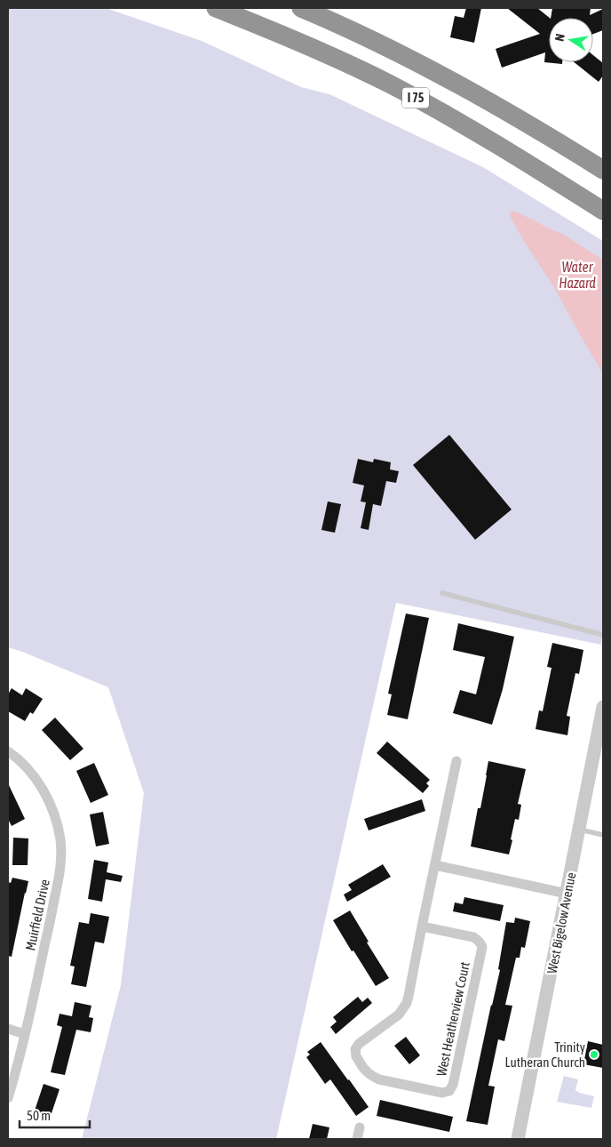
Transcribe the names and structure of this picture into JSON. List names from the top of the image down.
{
  "streets": {
    "highway": ["I 75"],
    "street": ["Muirfield Drive", "West Bigelow Avenue", "West Heatherview Court"]
  },
  "water": ["Water Hazard"],
  "places": ["Trinity Lutheran Church"],
  "scale_bar": "50 m",
  "north": "left"
}
